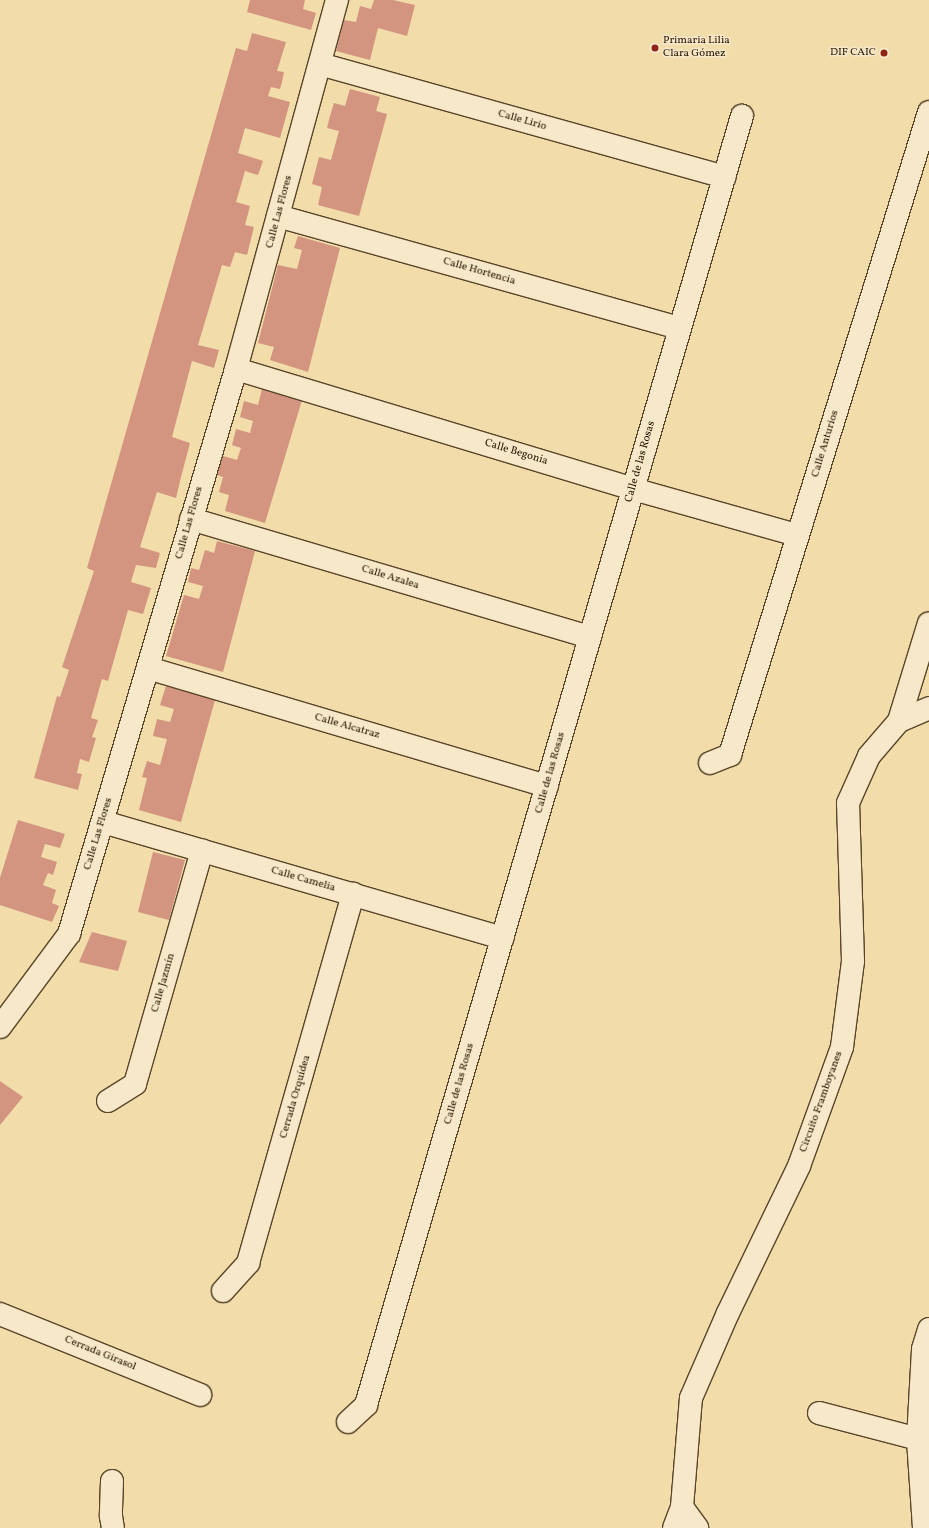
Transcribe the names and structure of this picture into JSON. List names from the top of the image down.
{
  "streets": {
    "street": [
      "Calle Lirio",
      "Calle Las Flores",
      "Calle Hortencia",
      "Calle Anturios",
      "Calle Begonia",
      "Calle de las Rosas",
      "Calle Azalea",
      "Calle Alcatraz",
      "Calle Camelia",
      "Calle Jazmín",
      "Cerrada Orquídea",
      "Circuito Framboyanes",
      "Cerrada Girasol"
    ]
  },
  "crossings": [
    ["Calle Lirio", "Calle Las Flores"],
    ["Calle Lirio", "Calle de las Rosas"],
    ["Calle Las Flores", "Calle Hortencia"],
    ["Calle Las Flores", "Calle Begonia"],
    ["Calle Las Flores", "Calle Azalea"],
    ["Calle Las Flores", "Calle Alcatraz"],
    ["Calle Las Flores", "Calle Camelia"],
    ["Calle Hortencia", "Calle de las Rosas"],
    ["Calle Anturios", "Calle Begonia"],
    ["Calle Begonia", "Calle de las Rosas"],
    ["Calle de las Rosas", "Calle Azalea"],
    ["Calle de las Rosas", "Calle Alcatraz"],
    ["Calle de las Rosas", "Calle Camelia"],
    ["Calle Camelia", "Calle Jazmín"],
    ["Calle Camelia", "Cerrada Orquídea"]
  ],
  "places": ["Primaria Lilia Clara Gómez", "DIF CAIC"]
}
